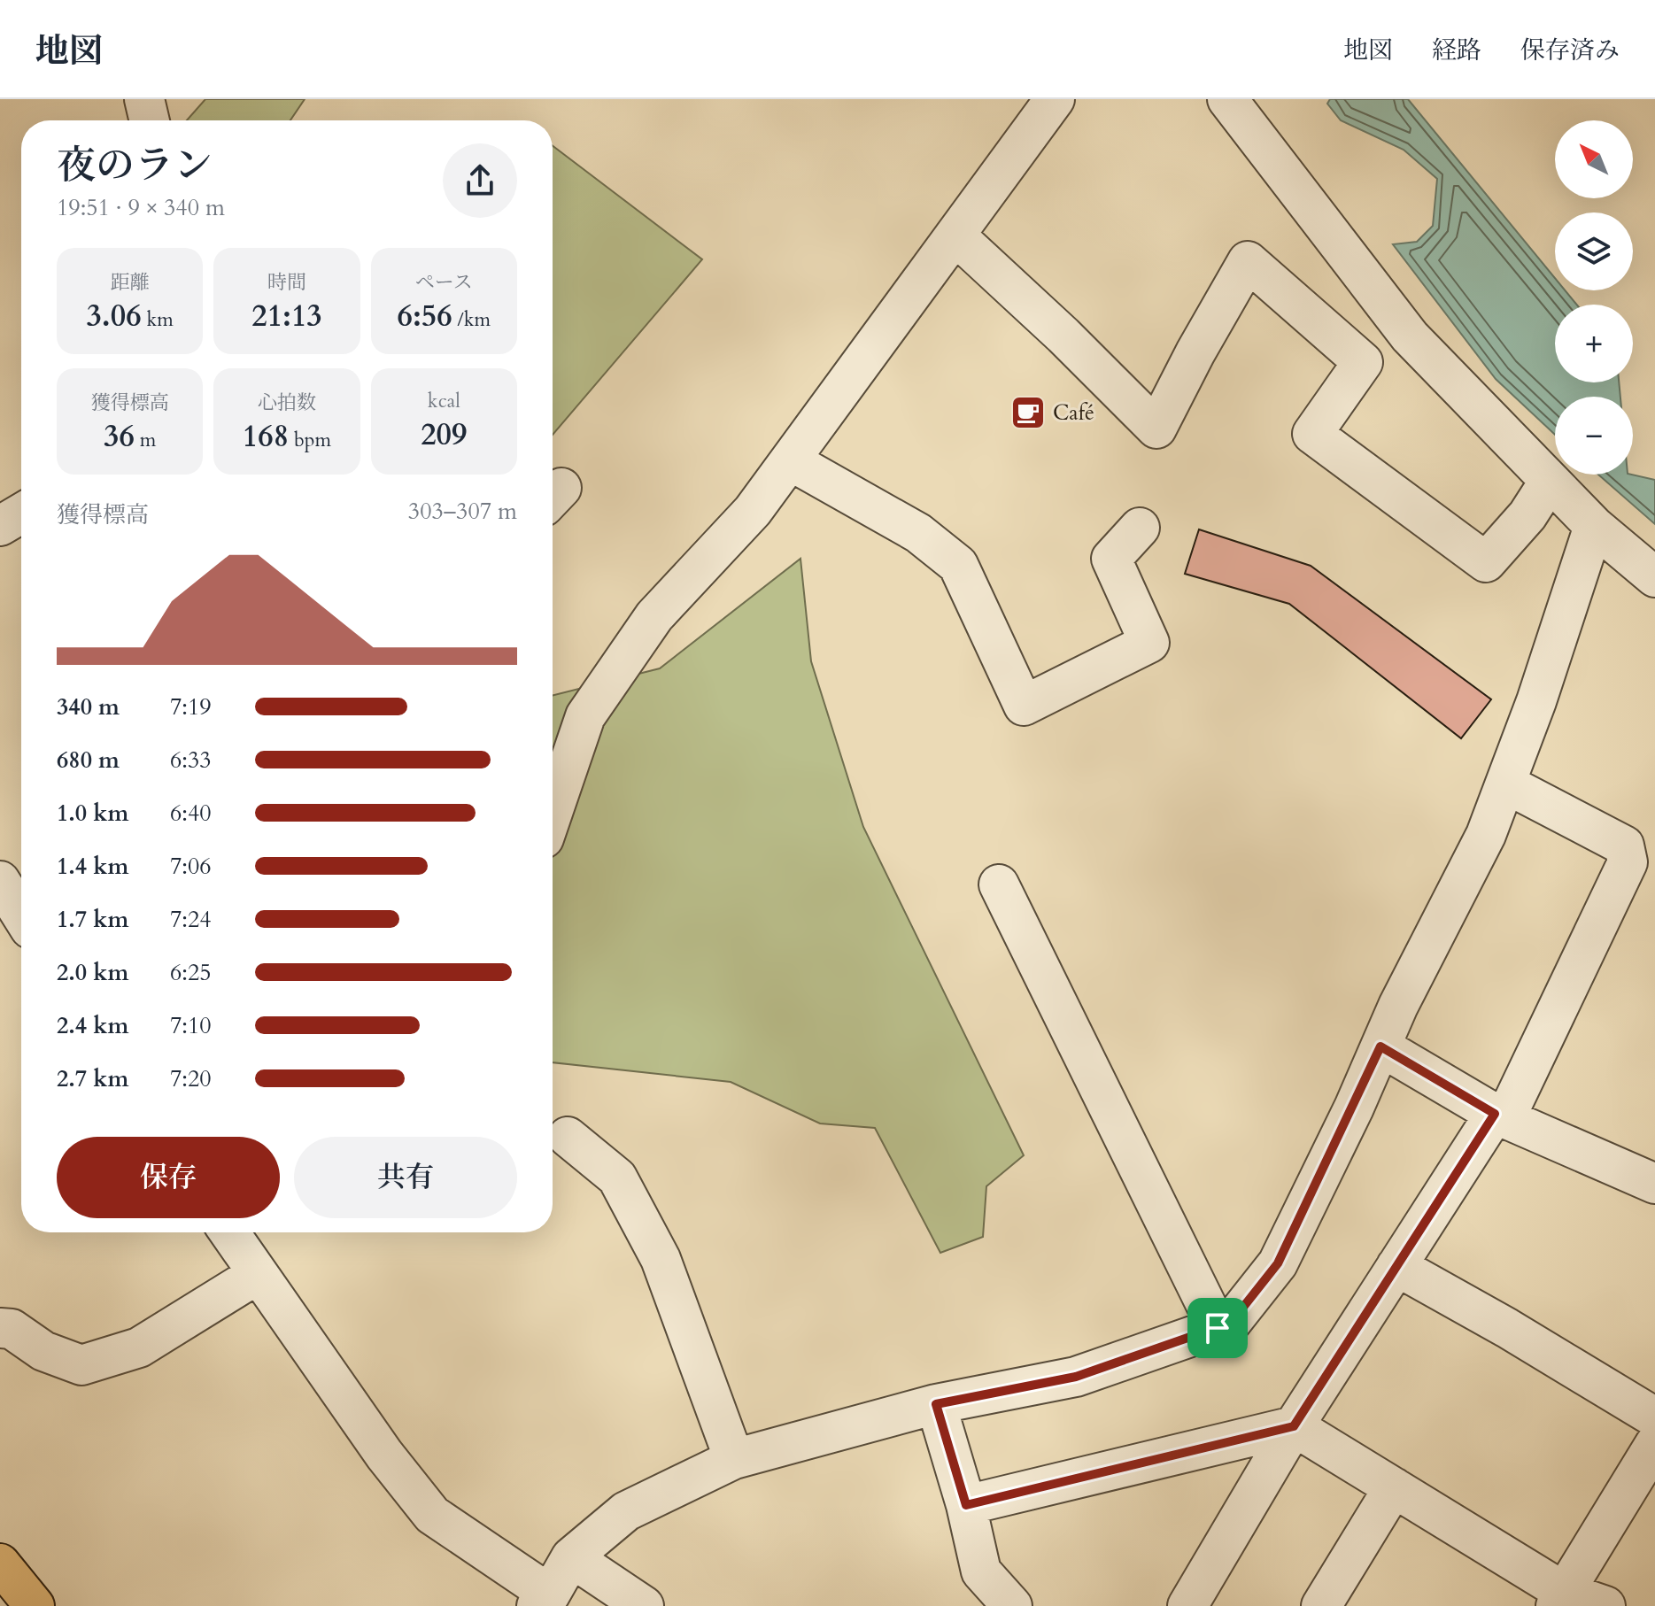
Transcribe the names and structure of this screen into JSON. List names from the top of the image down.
{
  "places": {
    "cafe": ["Café"]
  },
  "north": "top left",
  "page": {
    "header": "地図",
    "nav": ["地図", "経路", "保存済み"],
    "map_buttons": ["+", "−"],
    "heading": ["夜のラン", "19:51 · 9 × 340 m"],
    "stats": [
      ["距離", "3.06 km"],
      ["時間", "21:13"],
      ["ペース", "6:56 /km"],
      ["獲得標高", "36 m"],
      ["心拍数", "168 bpm"],
      ["kcal", "209"]
    ],
    "chart": ["獲得標高", "303–307 m"],
    "list": [
      {
        "name": "340 m",
        "note": "7:19"
      },
      {
        "name": "680 m",
        "note": "6:33"
      },
      {
        "name": "1.0 km",
        "note": "6:40"
      },
      {
        "name": "1.4 km",
        "note": "7:06"
      },
      {
        "name": "1.7 km",
        "note": "7:24"
      },
      {
        "name": "2.0 km",
        "note": "6:25"
      },
      {
        "name": "2.4 km",
        "note": "7:10"
      },
      {
        "name": "2.7 km",
        "note": "7:20"
      }
    ],
    "buttons": ["保存", "共有"]
  }
}
